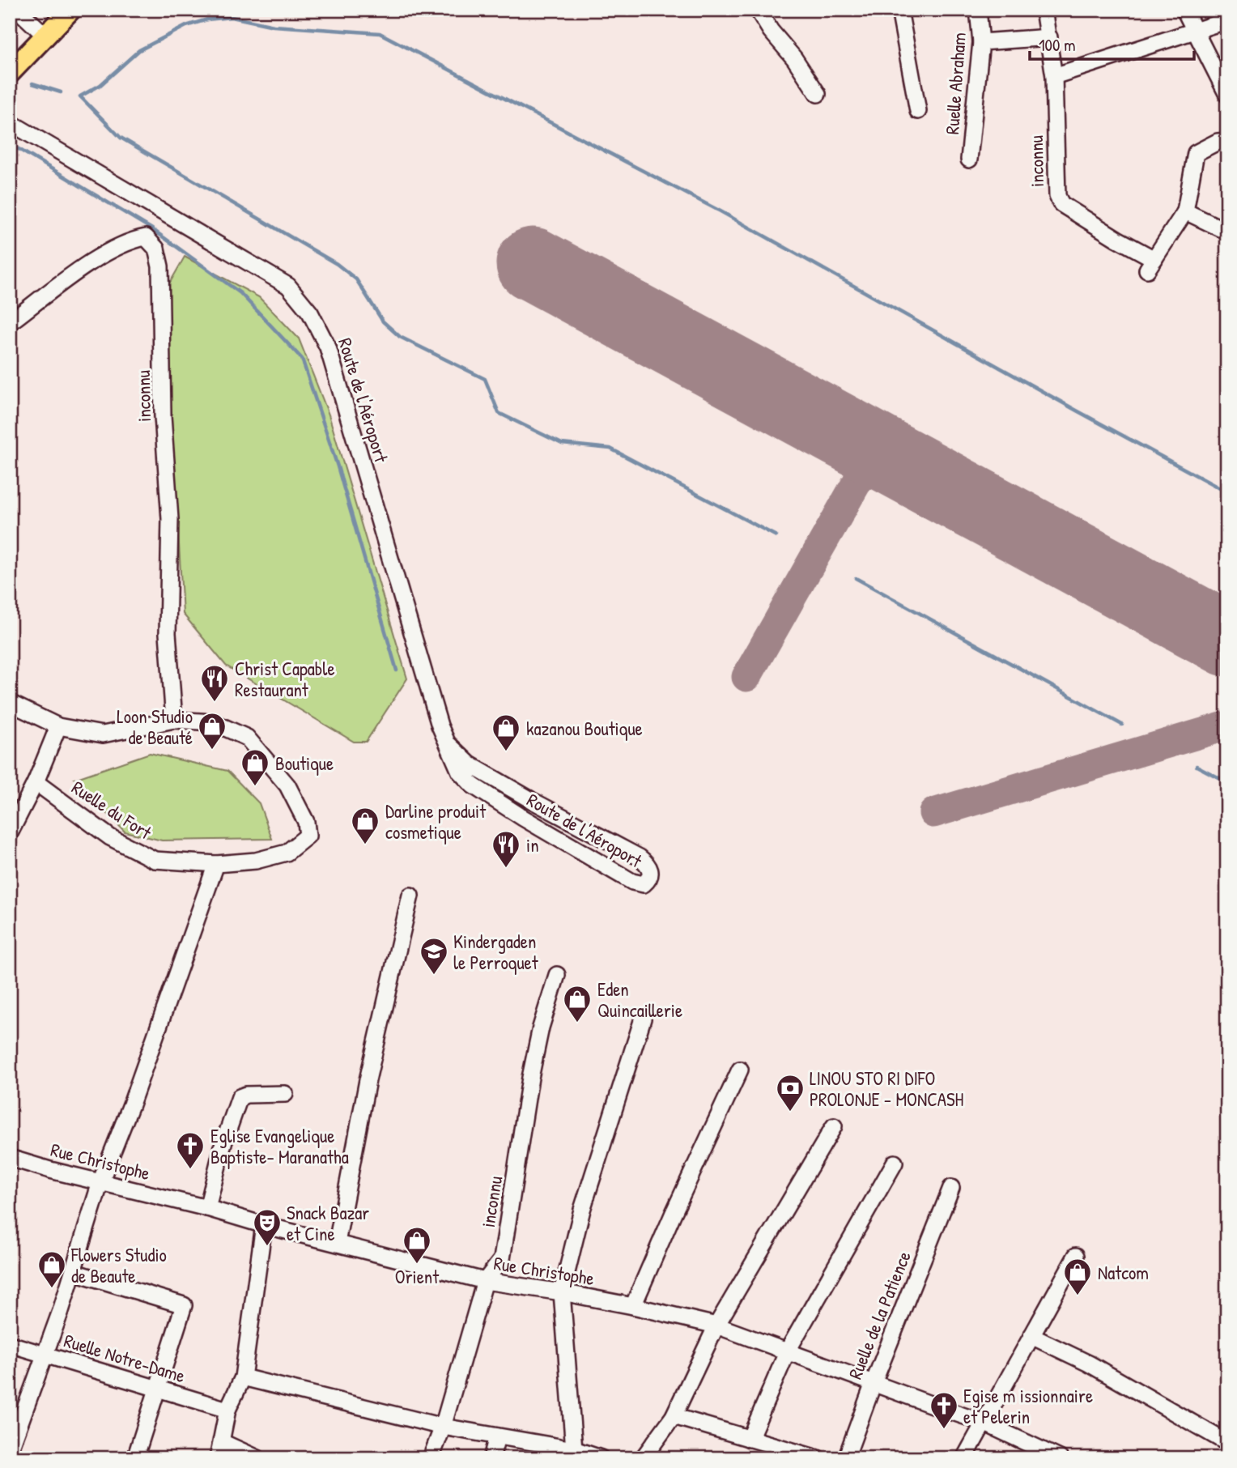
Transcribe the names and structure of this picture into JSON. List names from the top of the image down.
{
  "streets": {
    "street": [
      "Ruelle Abraham",
      "inconnu",
      "Route de l'Aéroport",
      "Ruelle du Fort",
      "Rue Christophe",
      "Ruelle de la Patience",
      "Ruelle Notre-Dame"
    ]
  },
  "crossings": [
    ["inconnu", "Ruelle du Fort"],
    ["inconnu", "Rue Christophe"],
    ["Rue Christophe", "Ruelle de la Patience"]
  ],
  "places": {
    "restaurant": ["Christ Capable Restaurant", "in"],
    "shop": [
      "Loon Studio de Beauté",
      "kazanou Boutique",
      "Boutique",
      "Darline produit cosmetique",
      "Eden Quincaillerie",
      "Orient",
      "Flowers Studio de Beaute",
      "Natcom"
    ],
    "school or university": ["Kindergaden le Perroquet"],
    "bank": ["LINOU STO RI DIFO PROLONJE - MONCASH"],
    "church": ["Eglise Evangelique Baptiste- Maranatha", "Egise m issionnaire et Pelerin"],
    "theatre": ["Snack Bazar et Cine"]
  },
  "scale_bar": "100 m"
}
